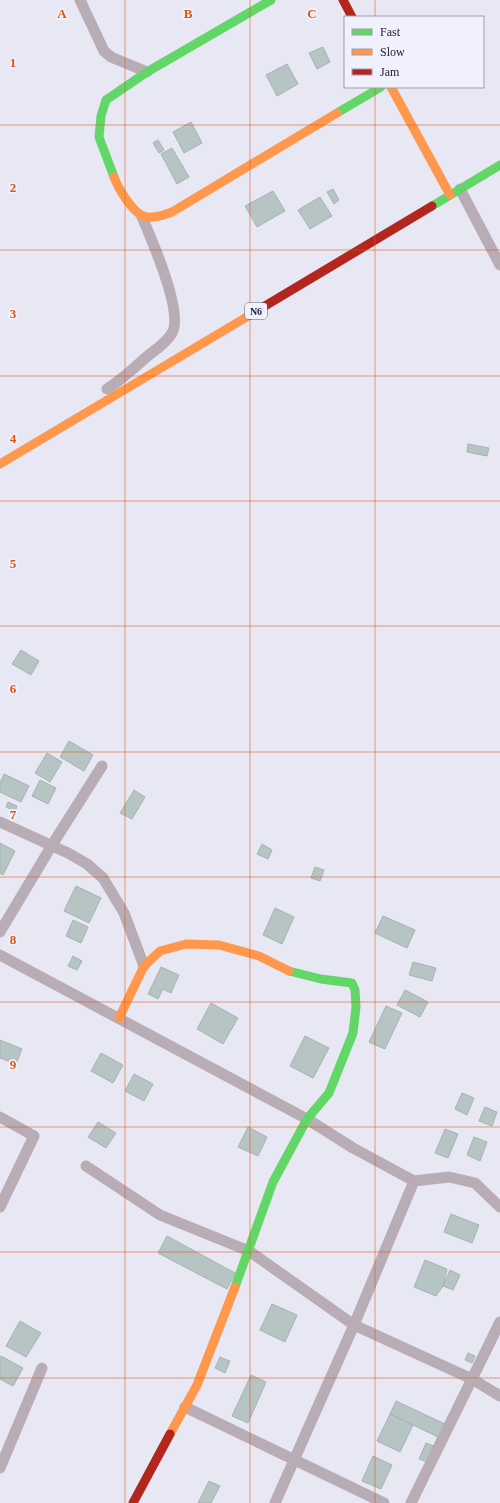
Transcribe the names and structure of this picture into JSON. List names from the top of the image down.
{
  "streets": {
    "main road": ["N6"]
  },
  "legend": ["Fast", "Slow", "Jam"],
  "grid": {
    "columns": ["A", "B", "C"],
    "rows": [
      "1",
      "2",
      "3",
      "4",
      "5",
      "6",
      "7",
      "8",
      "9"
    ]
  }
}
